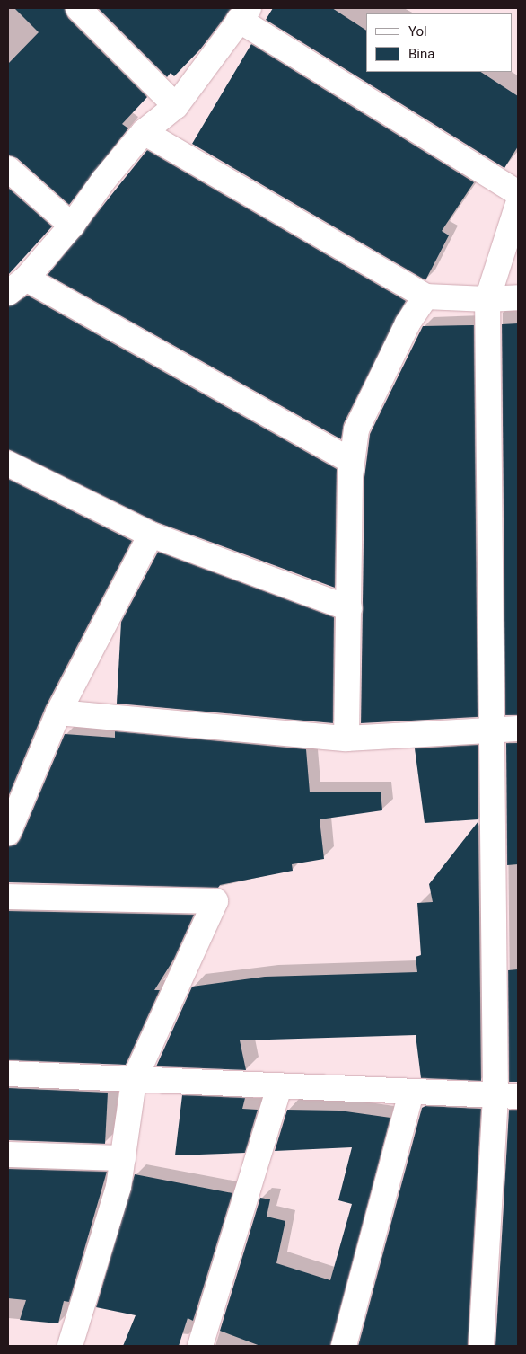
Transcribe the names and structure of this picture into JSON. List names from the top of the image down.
{
  "legend": ["Yol", "Bina"]
}
